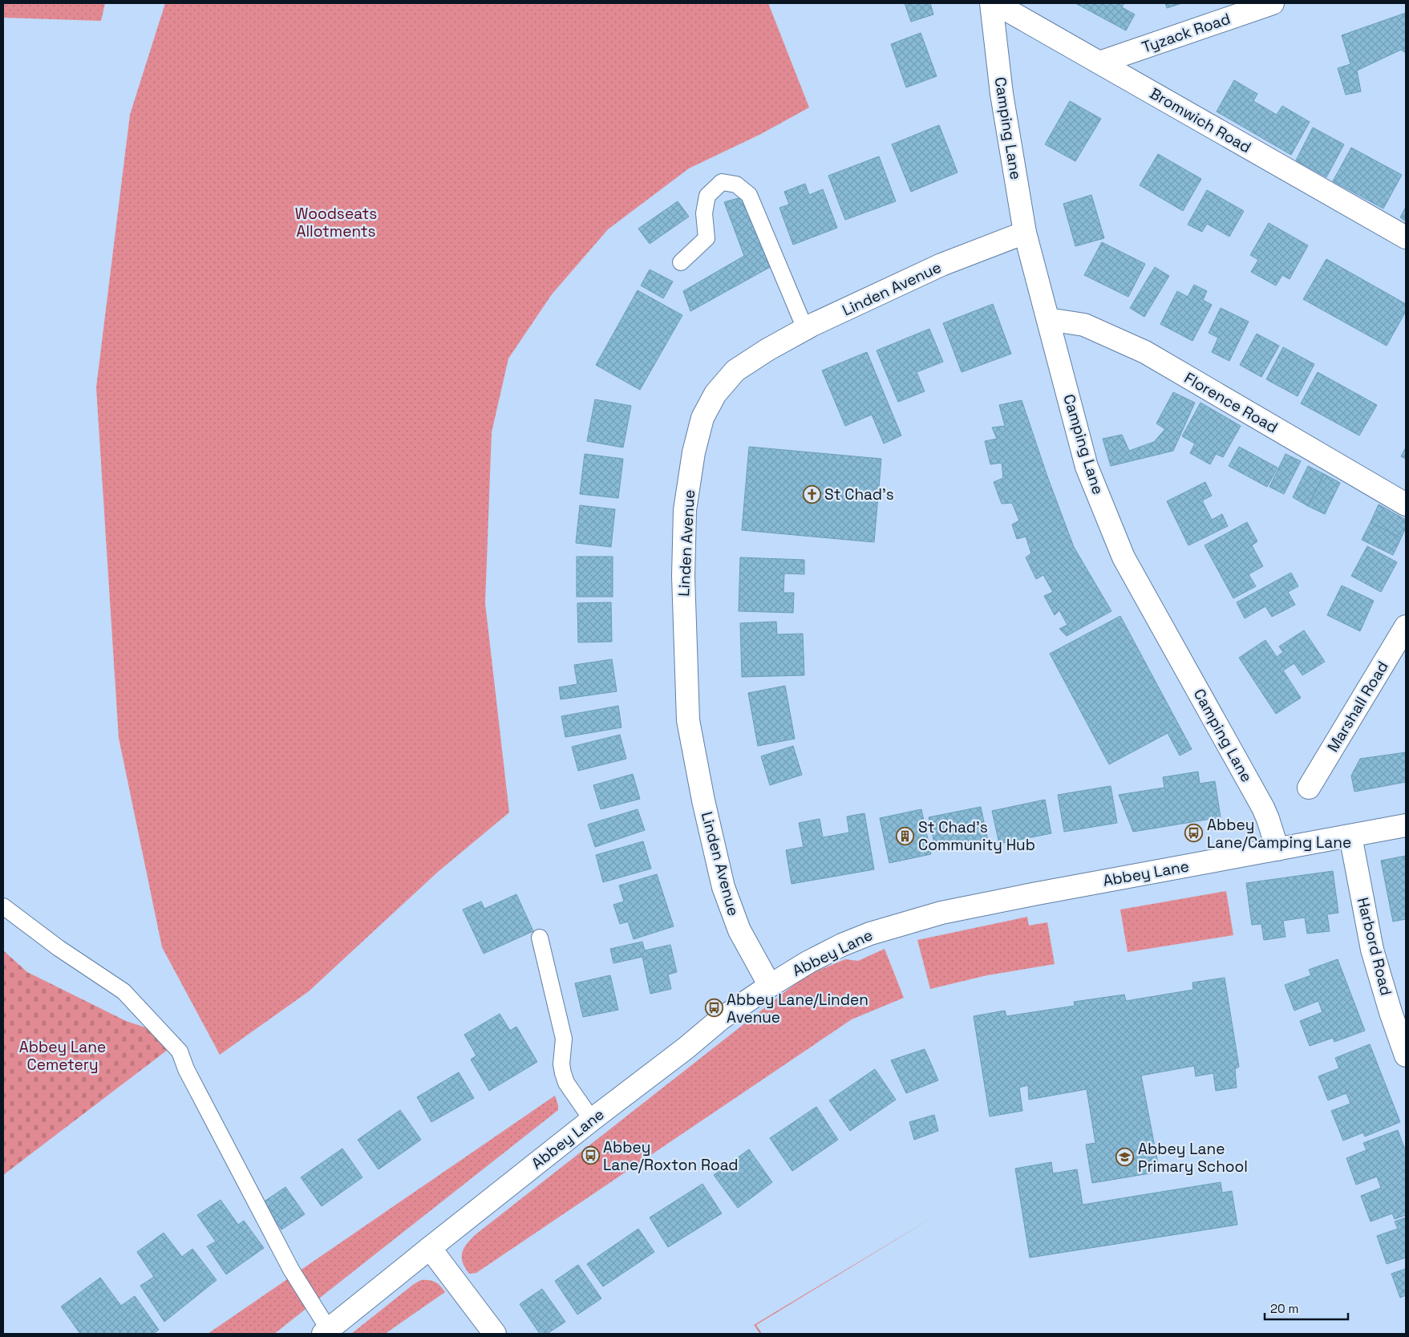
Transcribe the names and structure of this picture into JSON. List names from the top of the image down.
{
  "streets": {
    "street": [
      "Tyzack Road",
      "Bromwich Road",
      "Camping Lane",
      "Linden Avenue",
      "Florence Road",
      "Marshall Road",
      "Abbey Lane",
      "Harbord Road"
    ]
  },
  "crossings": [
    ["Tyzack Road", "Bromwich Road"],
    ["Camping Lane", "Linden Avenue"],
    ["Camping Lane", "Florence Road"],
    ["Camping Lane", "Abbey Lane"],
    ["Linden Avenue", "Abbey Lane"],
    ["Abbey Lane", "Harbord Road"]
  ],
  "parks": ["Woodseats Allotments", "Abbey Lane Cemetery"],
  "places": {
    "church": ["St Chad's"],
    "bus stop": ["Abbey Lane/Camping Lane", "Abbey Lane/Linden Avenue", "Abbey Lane/Roxton Road"],
    "building": ["St Chad's Community Hub"],
    "school or university": ["Abbey Lane Primary School"]
  },
  "scale_bar": "20 m"
}
